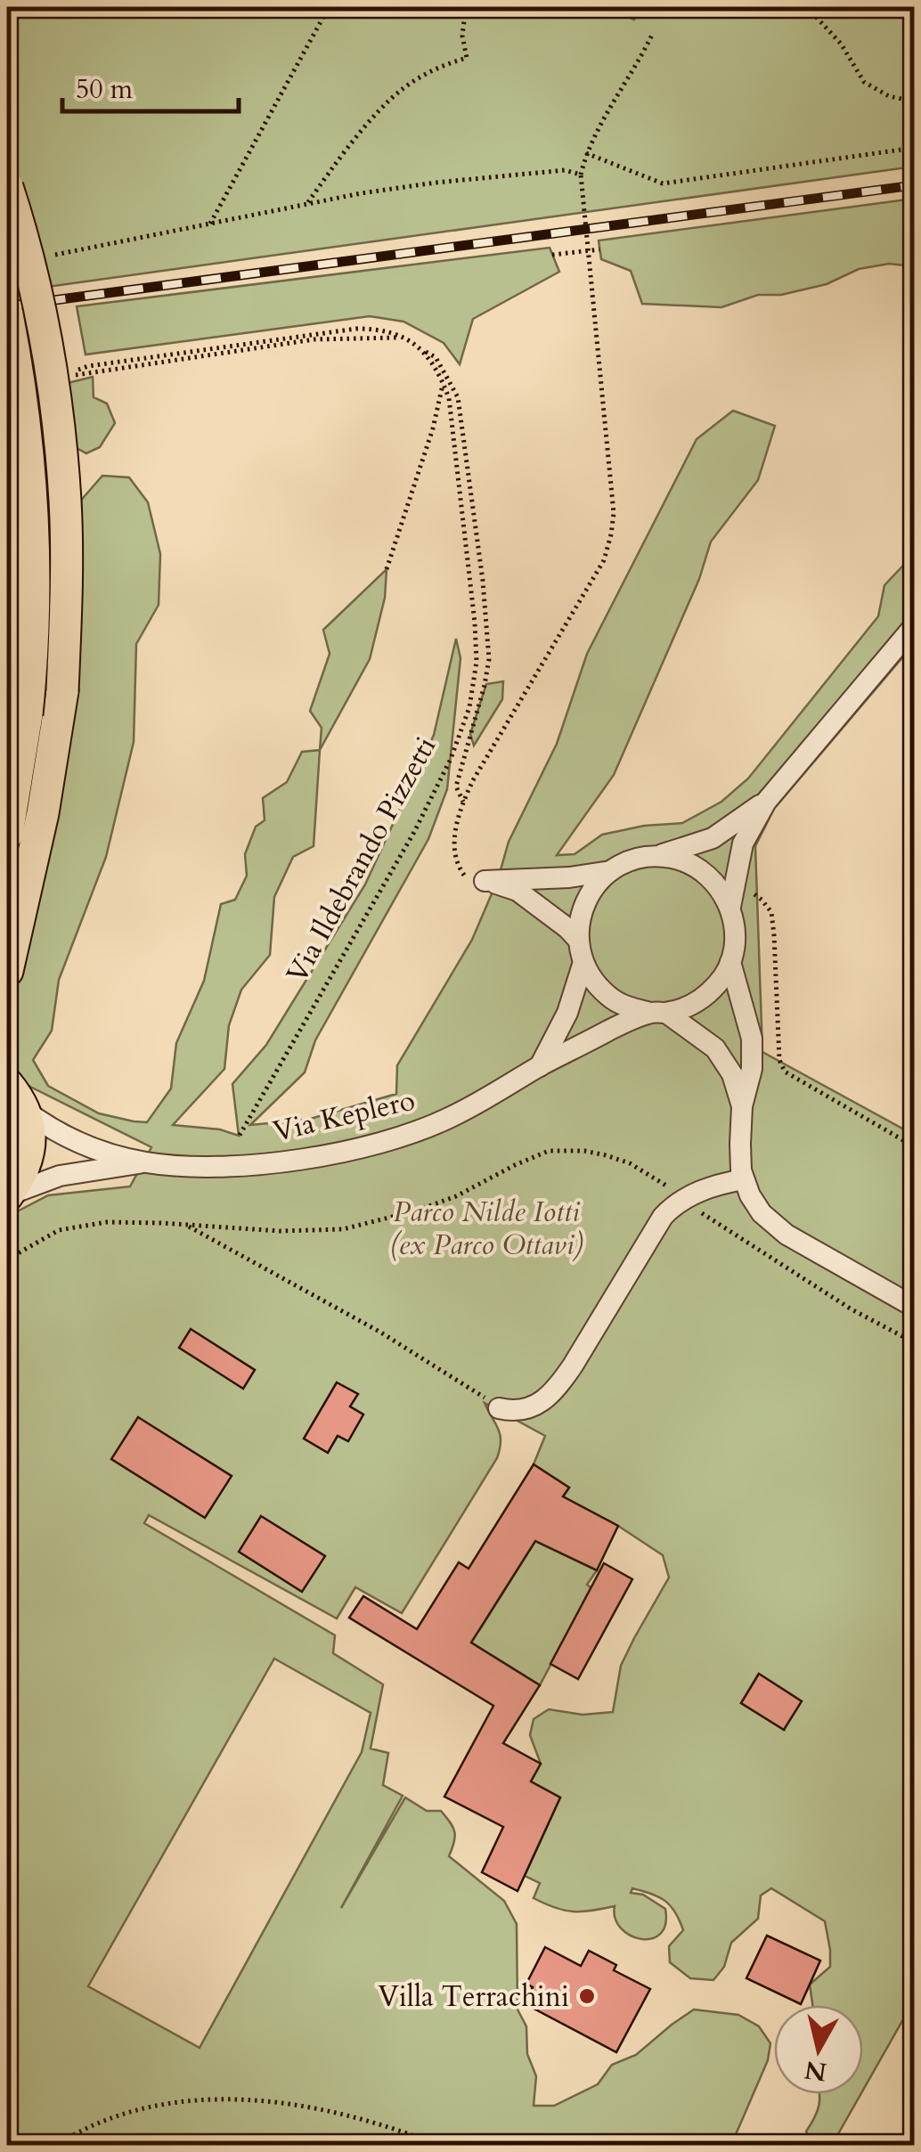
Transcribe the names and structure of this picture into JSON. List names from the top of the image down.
{
  "streets": {
    "street": ["Via Keplero"],
    "path": ["Via Ildebrando Pizzetti"]
  },
  "parks": ["Parco Nilde Iotti (ex Parco Ottavi)"],
  "places": ["Villa Terrachini"],
  "scale_bar": "50 m",
  "north": "bottom"
}
